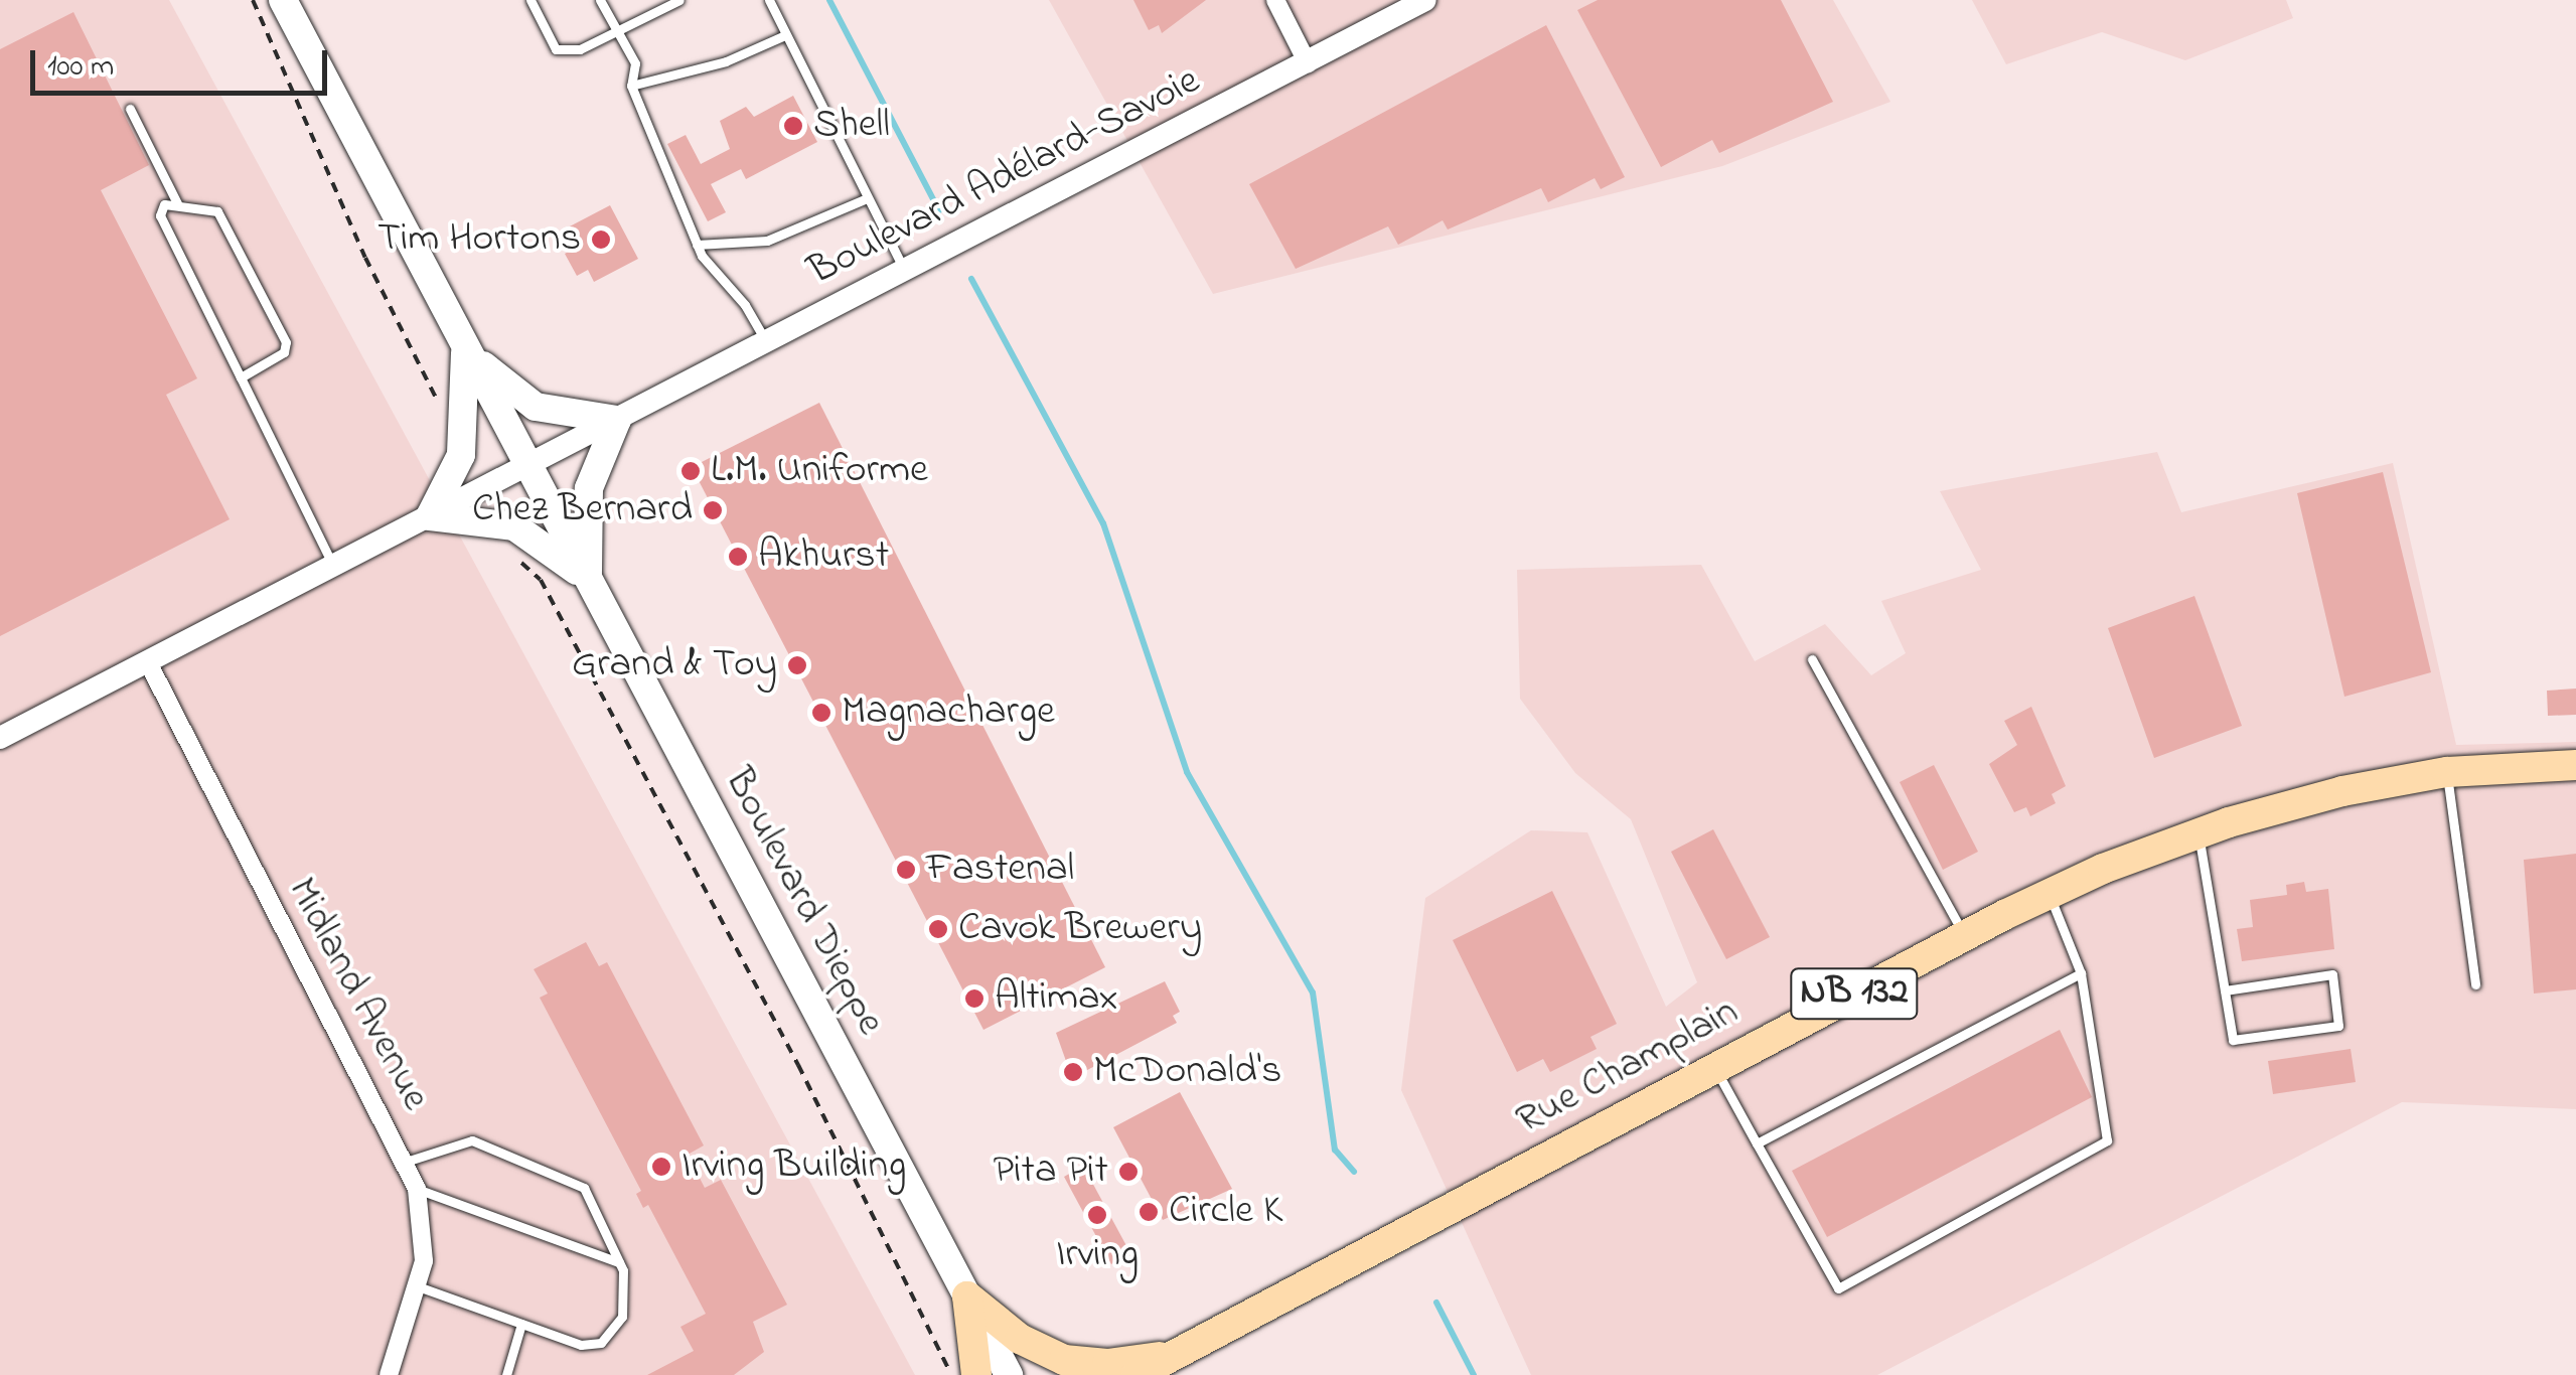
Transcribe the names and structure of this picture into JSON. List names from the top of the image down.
{
  "streets": {
    "main road": ["Boulevard Dieppe", "NB 132", "Rue Champlain"],
    "street": ["Boulevard Adélard-Savoie", "Midland Avenue"]
  },
  "crossings": [
    ["Boulevard Adélard-Savoie", "Boulevard Dieppe"]
  ],
  "places": [
    "Shell",
    "Tim Hortons",
    "L.M. Uniforme",
    "Chez Bernard",
    "Akhurst",
    "Grand & Toy",
    "Magnacharge",
    "Fastenal",
    "Cavok Brewery",
    "Altimax",
    "McDonald's",
    "Irving Building",
    "Pita Pit",
    "Circle K",
    "Irving"
  ],
  "scale_bar": "100 m"
}
